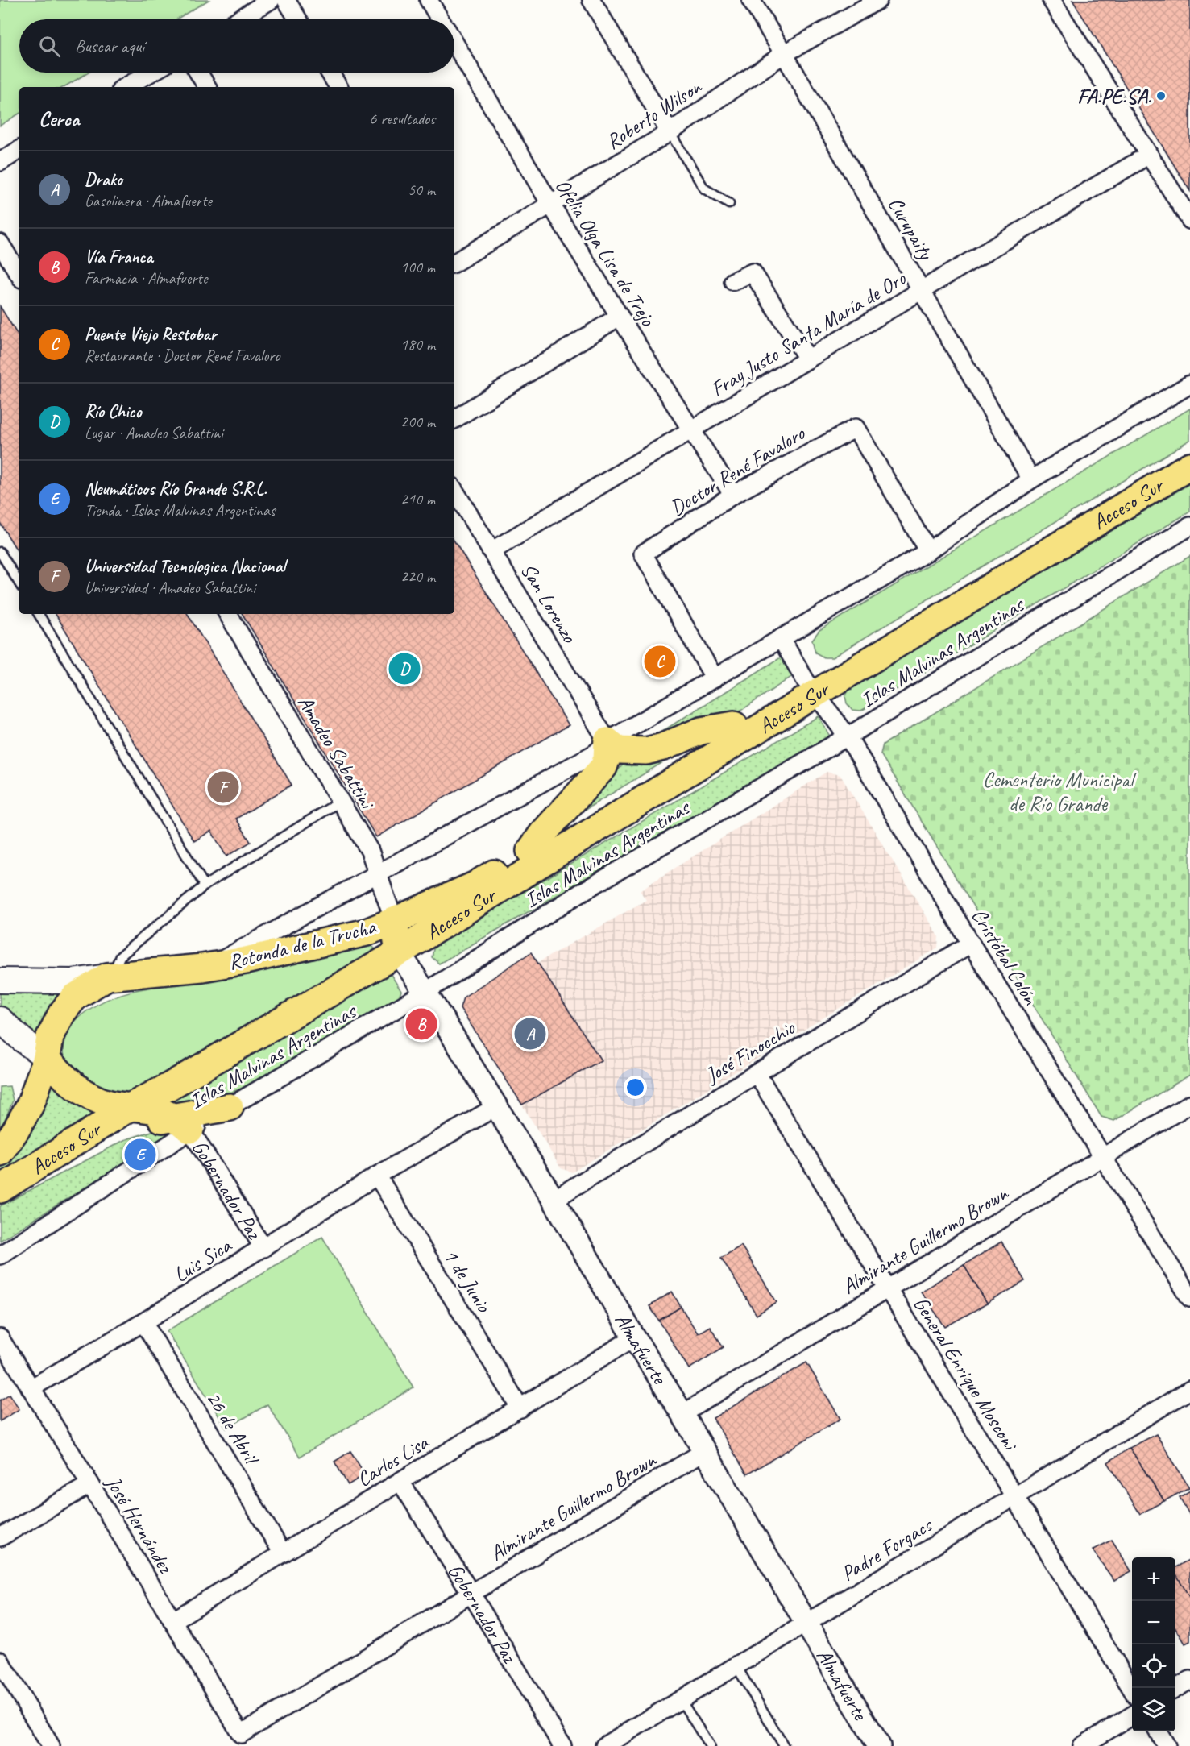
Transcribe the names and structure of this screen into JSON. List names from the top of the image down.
{
  "streets": {
    "main road": ["Acceso Sur", "Rotonda de la Trucha"],
    "street": [
      "Roberto Wilson",
      "Curupaity",
      "Ofelia Olga Lisa de Trejo",
      "Fray Justo Santa María de Oro",
      "Doctor René Favaloro",
      "San Lorenzo",
      "Islas Malvinas Argentinas",
      "Amadeo Sabattini",
      "Cristóbal Colón",
      "José Finocchio",
      "Gobernador Paz",
      "Almirante Guillermo Brown",
      "Luis Sica",
      "1 de Junio",
      "Almafuerte",
      "General Enrique Mosconi",
      "26 de Abril",
      "Carlos Lisa",
      "José Hernández",
      "Padre Forgacs"
    ]
  },
  "crossings": [
    ["Roberto Wilson", "Curupaity"],
    ["Roberto Wilson", "Ofelia Olga Lisa de Trejo"],
    ["Curupaity", "Fray Justo Santa María de Oro"],
    ["Ofelia Olga Lisa de Trejo", "Fray Justo Santa María de Oro"],
    ["Ofelia Olga Lisa de Trejo", "Doctor René Favaloro"],
    ["Fray Justo Santa María de Oro", "San Lorenzo"],
    ["Acceso Sur", "Amadeo Sabattini"],
    ["Acceso Sur", "Rotonda de la Trucha"],
    ["Acceso Sur", "Cristóbal Colón"],
    ["Acceso Sur", "Almafuerte"],
    ["Islas Malvinas Argentinas", "Cristóbal Colón"],
    ["Islas Malvinas Argentinas", "Gobernador Paz"],
    ["Islas Malvinas Argentinas", "Almafuerte"],
    ["Amadeo Sabattini", "Rotonda de la Trucha"],
    ["Rotonda de la Trucha", "Almafuerte"],
    ["Cristóbal Colón", "José Finocchio"],
    ["Cristóbal Colón", "Almirante Guillermo Brown"],
    ["José Finocchio", "Almafuerte"],
    ["José Finocchio", "General Enrique Mosconi"],
    ["Gobernador Paz", "Almirante Guillermo Brown"],
    ["Gobernador Paz", "Luis Sica"],
    ["Gobernador Paz", "Carlos Lisa"],
    ["Almirante Guillermo Brown", "Almafuerte"],
    ["Almirante Guillermo Brown", "General Enrique Mosconi"],
    ["Almirante Guillermo Brown", "José Hernández"],
    ["Luis Sica", "1 de Junio"],
    ["Luis Sica", "Almafuerte"],
    ["Luis Sica", "26 de Abril"],
    ["Luis Sica", "José Hernández"],
    ["1 de Junio", "Carlos Lisa"],
    ["Almafuerte", "Carlos Lisa"],
    ["Almafuerte", "Padre Forgacs"],
    ["General Enrique Mosconi", "Padre Forgacs"],
    ["26 de Abril", "Carlos Lisa"],
    ["Carlos Lisa", "José Hernández"]
  ],
  "parks": ["Cementerio Municipal de Río Grande"],
  "places": ["FA.PE.SA."],
  "page": {
    "search": "Buscar aquí",
    "heading": ["Cerca", "6 resultados"],
    "list": [
      {
        "mark": "A",
        "name": "Drako",
        "note": "Gasolinera · Almafuerte",
        "value": "50 m"
      },
      {
        "mark": "B",
        "name": "Vía Franca",
        "note": "Farmacia · Almafuerte",
        "value": "100 m"
      },
      {
        "mark": "C",
        "name": "Puente Viejo Restobar",
        "note": "Restaurante · Doctor René Favaloro",
        "value": "180 m"
      },
      {
        "mark": "D",
        "name": "Río Chico",
        "note": "Lugar · Amadeo Sabattini",
        "value": "200 m"
      },
      {
        "mark": "E",
        "name": "Neumáticos Río Grande S.R.L.",
        "note": "Tienda · Islas Malvinas Argentinas",
        "value": "210 m"
      },
      {
        "mark": "F",
        "name": "Universidad Tecnologica Nacional",
        "note": "Universidad · Amadeo Sabattini",
        "value": "220 m"
      }
    ],
    "pins": [
      "C",
      "D",
      "F",
      "B",
      "A",
      "E"
    ],
    "map_buttons": ["+", "−"]
  }
}
